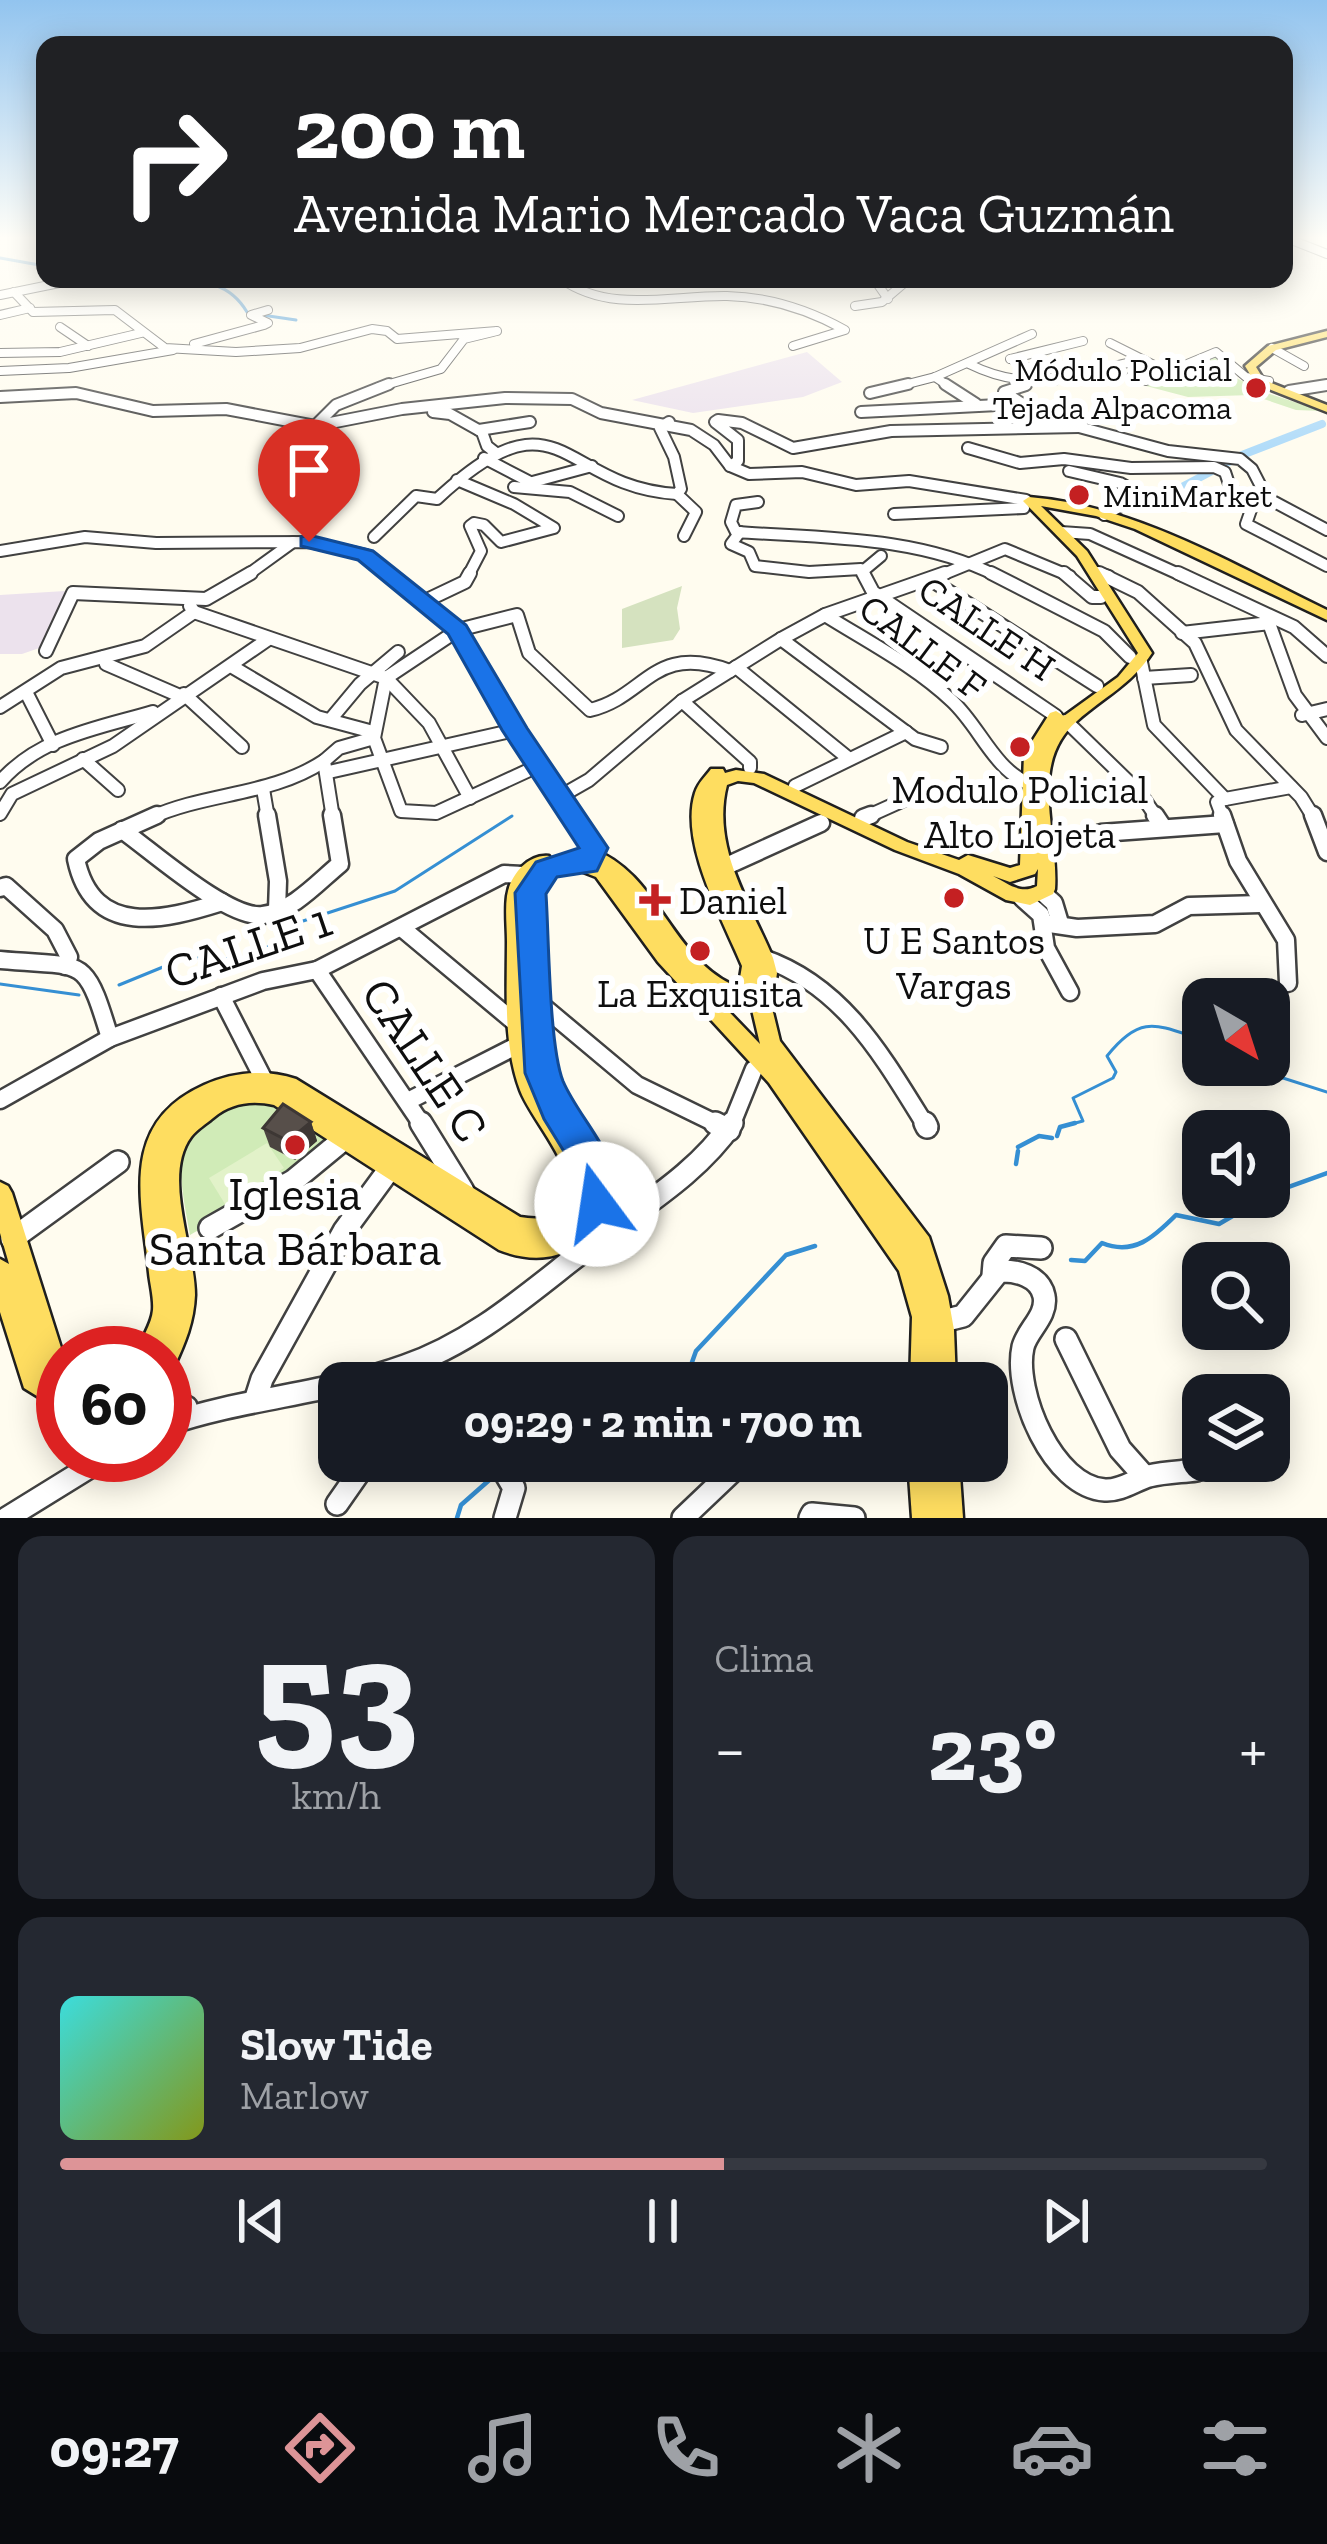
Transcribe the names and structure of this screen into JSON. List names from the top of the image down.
{
  "streets": {
    "street": [
      "CALLE H",
      "CALLE F",
      "CALLE 1",
      "CALLE C"
    ]
  },
  "crossings": [
    ["CALLE 1", "CALLE C"]
  ],
  "places": {
    "other": [
      "Módulo Policial Tejada Alpacoma",
      "MiniMarket",
      "Modulo Policial Alto Llojeta",
      "U E Santos Vargas",
      "La Exquisita",
      "Iglesia Santa Bárbara"
    ],
    "health": ["Daniel"]
  },
  "north": "bottom right",
  "page": {
    "turn": ["200 m", "Avenida Mario Mercado Vaca Guzmán"],
    "limit": "60",
    "trip": "09:29 · 2 min · 700 m",
    "tile": [
      ["53", "km/h"],
      "Clima"
    ],
    "heat": ["−", "23°", "+"],
    "song": ["Slow Tide", "Marlow"],
    "tabs": "09:27"
  }
}
